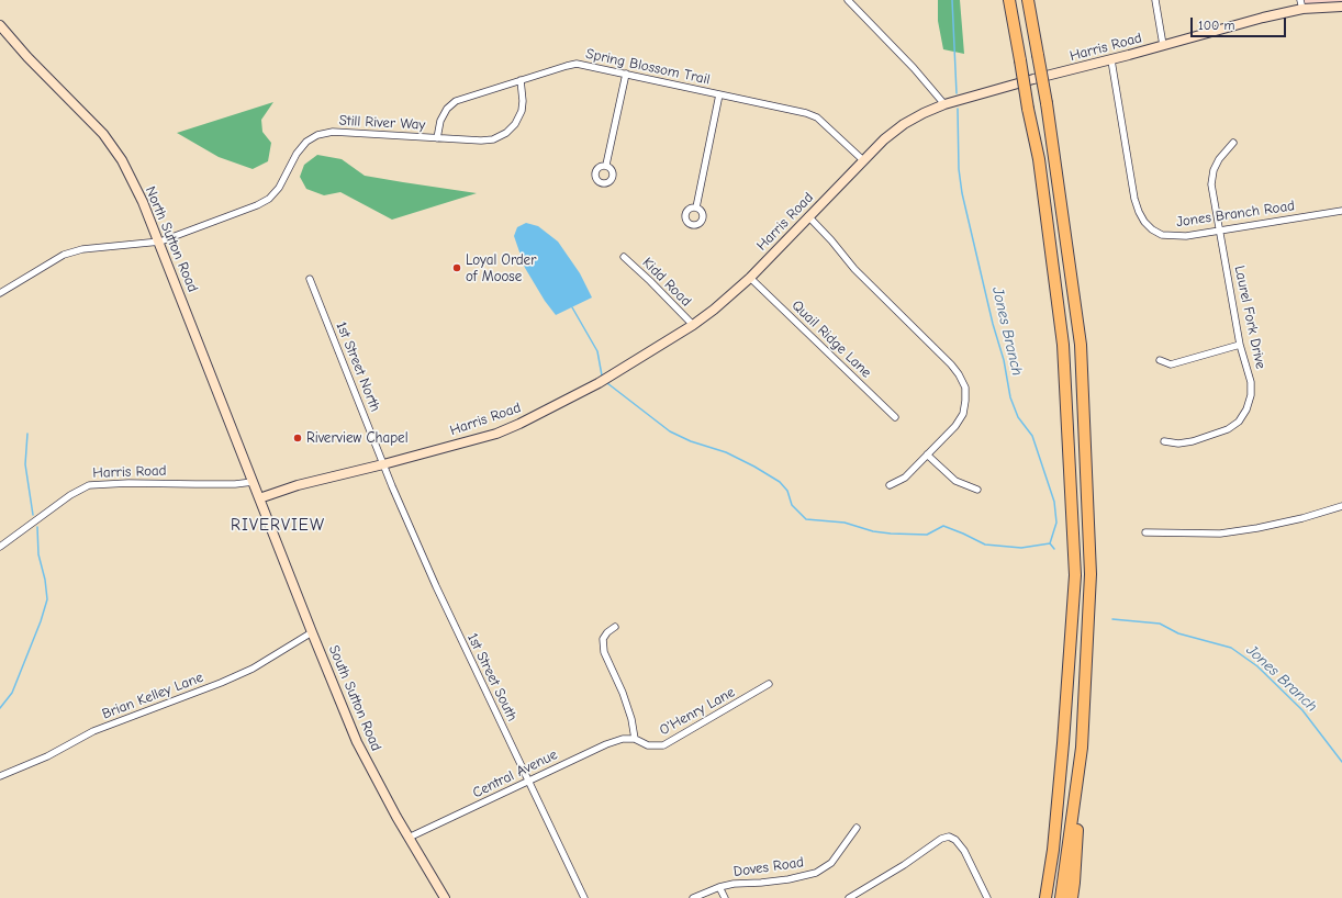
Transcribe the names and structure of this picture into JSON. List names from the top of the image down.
{
  "streets": {
    "street": [
      "Harris Road",
      "Spring Blossom Trail",
      "Still River Way",
      "Jones Branch Road",
      "North Sutton Road",
      "Kidd Road",
      "Laurel Fork Drive",
      "Quail Ridge Lane",
      "1st Street North",
      "1st Street South",
      "Brian Kelley Lane",
      "South Sutton Road",
      "O'Henry Lane",
      "Central Avenue",
      "Doves Road"
    ]
  },
  "crossings": [
    ["Harris Road", "Spring Blossom Trail"],
    ["Harris Road", "Jones Branch Road"],
    ["Harris Road", "North Sutton Road"],
    ["Harris Road", "Kidd Road"],
    ["Harris Road", "Quail Ridge Lane"],
    ["Harris Road", "1st Street North"],
    ["Harris Road", "1st Street South"],
    ["Harris Road", "South Sutton Road"],
    ["Spring Blossom Trail", "Still River Way"],
    ["Still River Way", "North Sutton Road"],
    ["Jones Branch Road", "Laurel Fork Drive"],
    ["North Sutton Road", "South Sutton Road"],
    ["1st Street North", "1st Street South"],
    ["1st Street South", "Central Avenue"],
    ["Brian Kelley Lane", "South Sutton Road"],
    ["South Sutton Road", "Central Avenue"],
    ["O'Henry Lane", "Central Avenue"]
  ],
  "districts": ["RIVERVIEW"],
  "water": ["Jones Branch"],
  "places": ["Loyal Order of Moose", "Riverview Chapel"],
  "scale_bar": "100 m"
}
